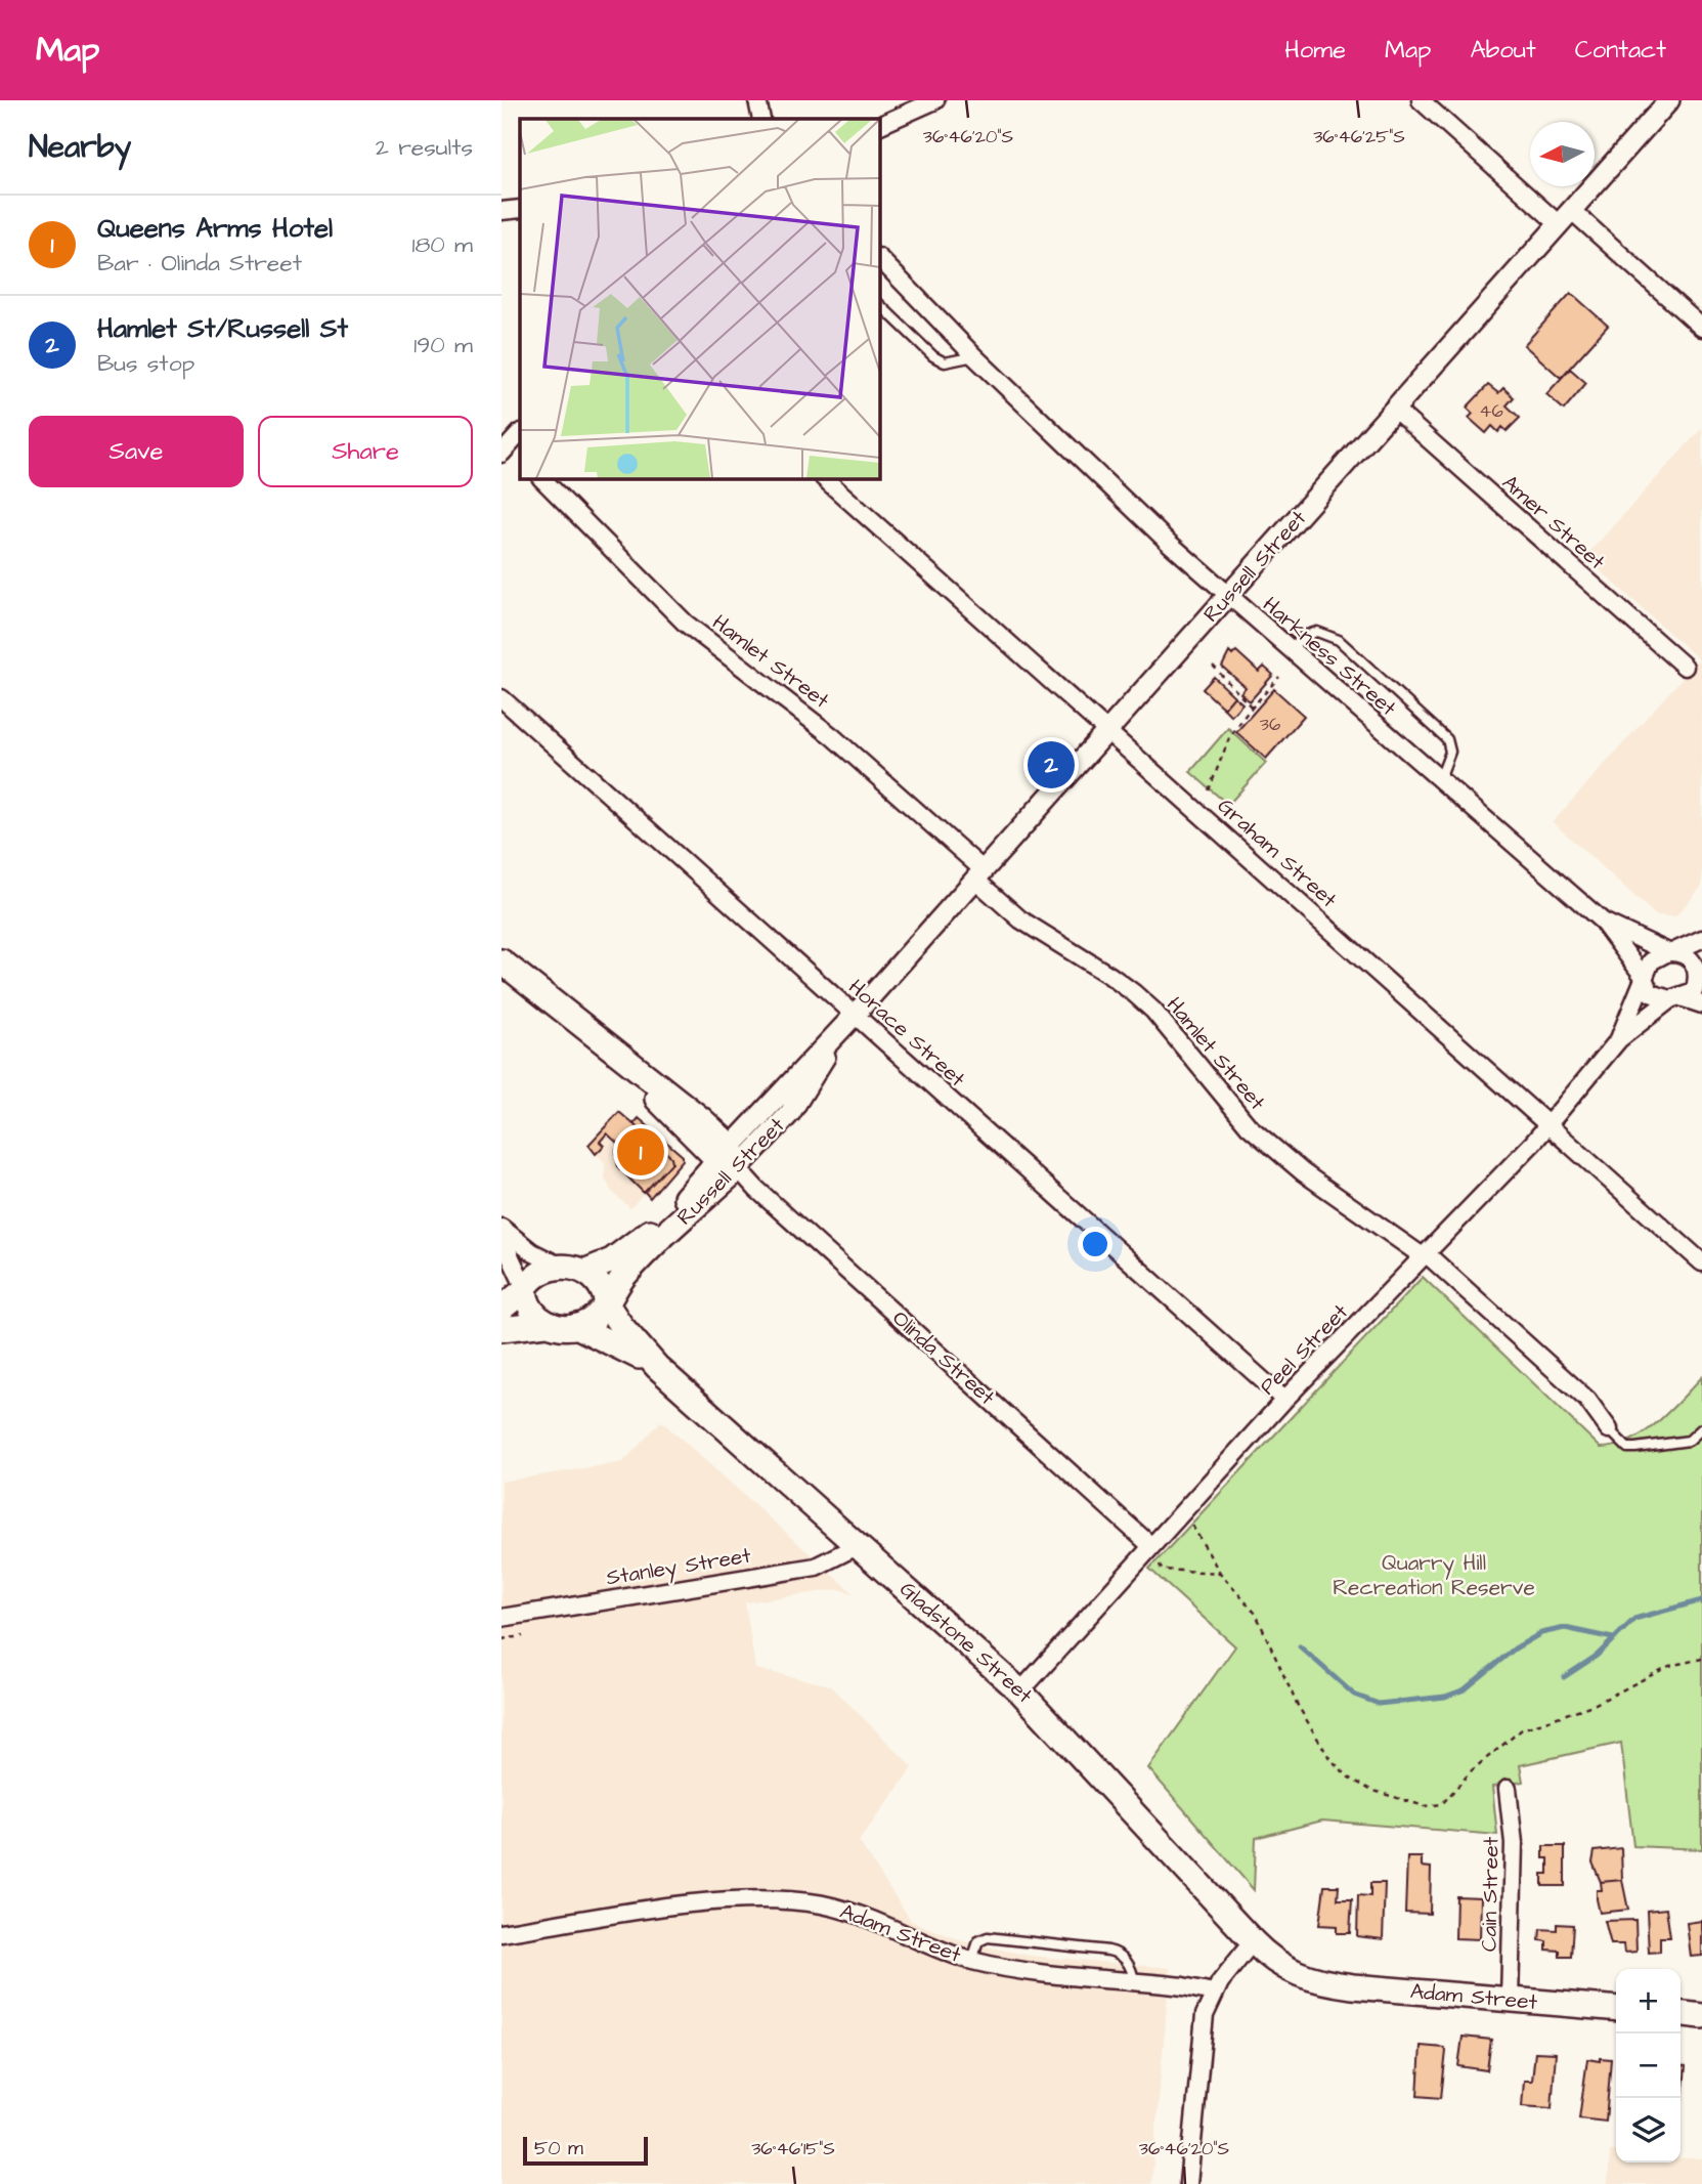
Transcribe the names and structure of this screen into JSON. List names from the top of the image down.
{
  "streets": {
    "main road": [
      "Russell Street",
      "Olinda Street",
      "Gladstone Street",
      "Adam Street"
    ],
    "street": [
      "Amer Street",
      "Harkness Street",
      "Hamlet Street",
      "Graham Street",
      "Horace Street",
      "Peel Street",
      "Stanley Street",
      "Cain Street"
    ]
  },
  "crossings": [
    ["Amer Street", "Russell Street"],
    ["Russell Street", "Harkness Street"],
    ["Russell Street", "Hamlet Street"],
    ["Russell Street", "Graham Street"],
    ["Russell Street", "Horace Street"],
    ["Russell Street", "Olinda Street"],
    ["Russell Street", "Gladstone Street"],
    ["Harkness Street", "Peel Street"],
    ["Hamlet Street", "Peel Street"],
    ["Graham Street", "Peel Street"],
    ["Horace Street", "Peel Street"],
    ["Peel Street", "Olinda Street"],
    ["Peel Street", "Gladstone Street"],
    ["Stanley Street", "Gladstone Street"],
    ["Gladstone Street", "Adam Street"],
    ["Cain Street", "Adam Street"]
  ],
  "parks": ["Quarry Hill Recreation Reserve"],
  "house_numbers": ["46", "36"],
  "scale_bar": "50 m",
  "north": "left",
  "page": {
    "header": "Map",
    "nav": [
      "Home",
      "Map",
      "About",
      "Contact"
    ],
    "heading": ["Nearby", "2 results"],
    "list": [
      {
        "mark": "1",
        "name": "Queens Arms Hotel",
        "note": "Bar · Olinda Street",
        "value": "180 m"
      },
      {
        "mark": "2",
        "name": "Hamlet St/Russell St",
        "note": "Bus stop",
        "value": "190 m"
      }
    ],
    "buttons": ["Save", "Share"],
    "pins": ["2", "1"],
    "map_buttons": ["+", "−"],
    "scale": "50 m"
  },
  "coordinates": ["36°46'20\"S", "36°46'25\"S", "36°46'15\"S"]
}
